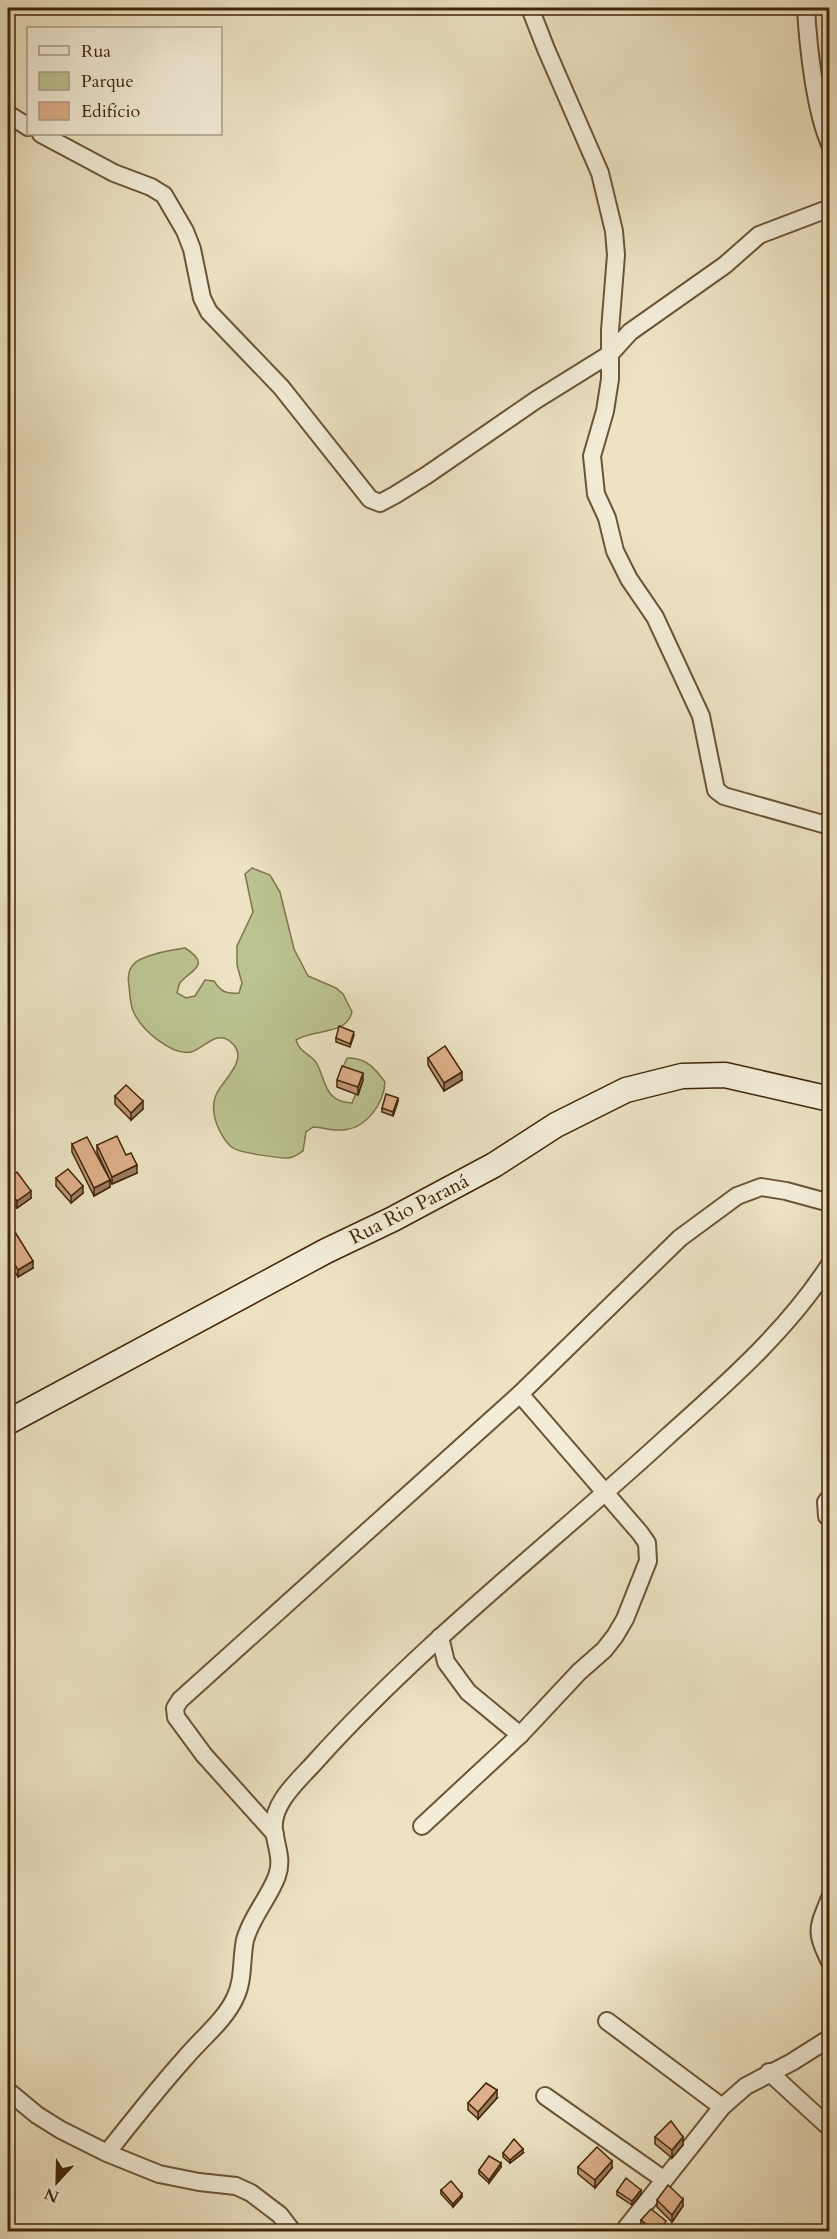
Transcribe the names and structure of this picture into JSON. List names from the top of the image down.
{
  "streets": {
    "street": ["Rua Rio Paraná"]
  },
  "legend": ["Rua", "Parque", "Edifício"],
  "north": "bottom"
}
